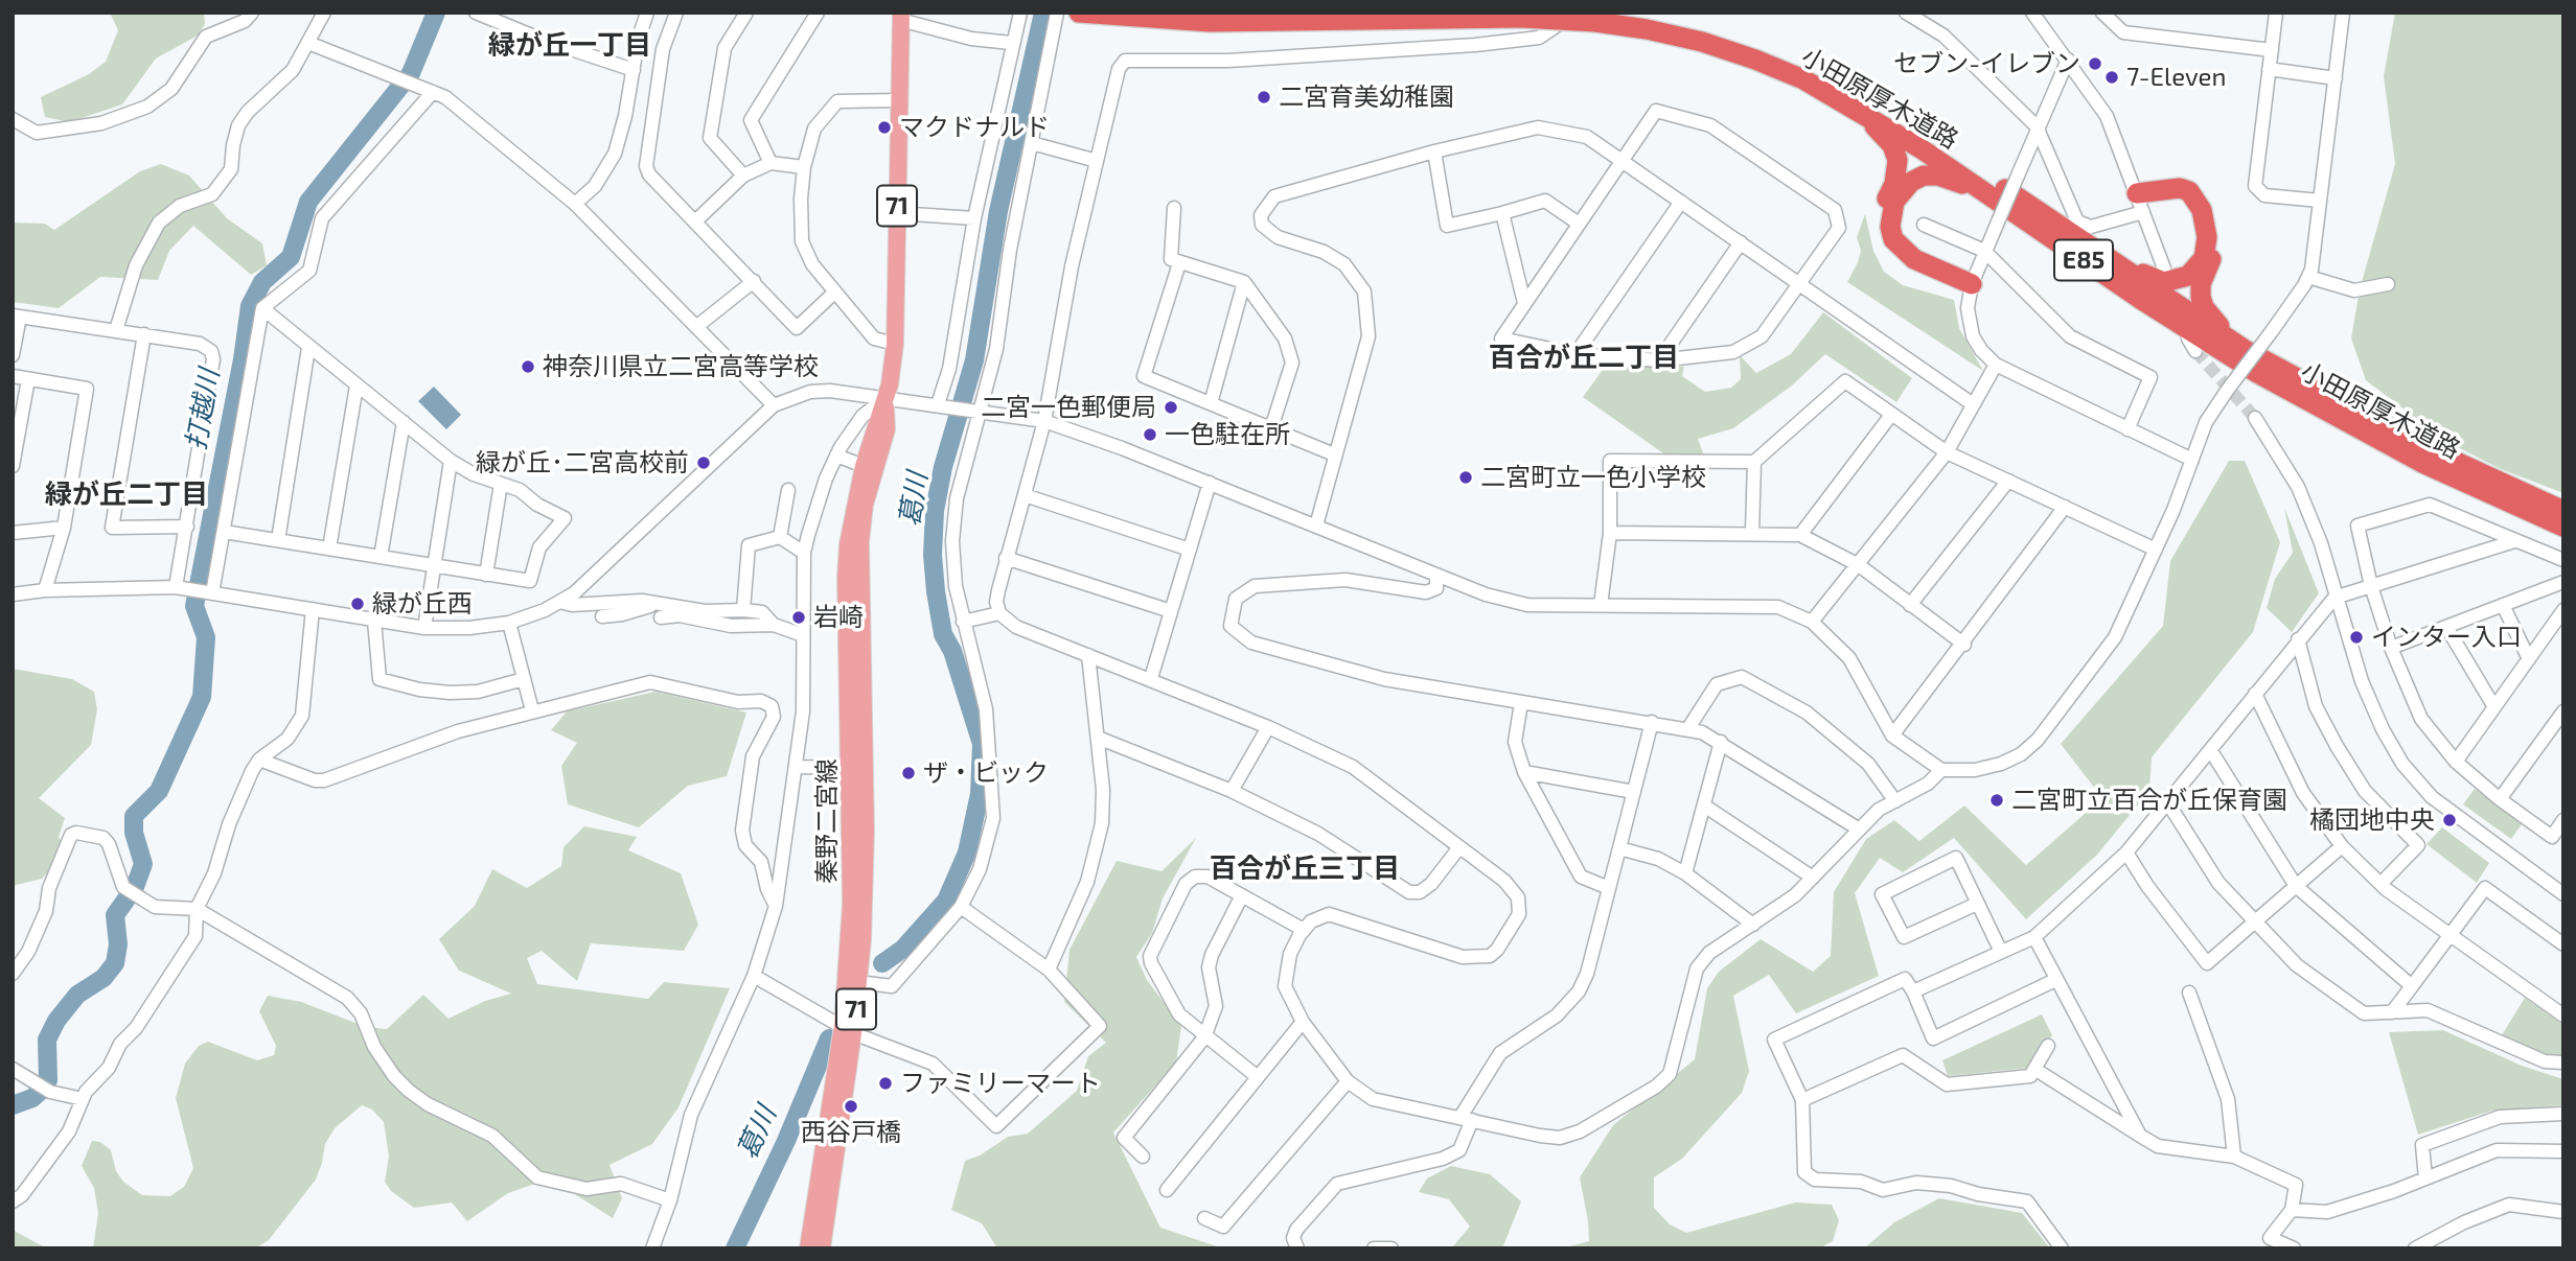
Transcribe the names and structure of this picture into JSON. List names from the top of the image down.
{
  "streets": {
    "highway": ["小田原厚木道路", "E85"],
    "main road": ["71", "秦野二宮線"]
  },
  "districts": [
    "緑が丘一丁目",
    "百合が丘二丁目",
    "緑が丘二丁目",
    "百合が丘三丁目"
  ],
  "water": ["打越川", "葛川"],
  "places": [
    "セブン-イレブン",
    "7-Eleven",
    "二宮育美幼稚園",
    "マクドナルド",
    "神奈川県立二宮高等学校",
    "二宮一色郵便局",
    "一色駐在所",
    "緑が丘･二宮高校前",
    "二宮町立一色小学校",
    "緑が丘西",
    "岩崎",
    "インター入口",
    "ザ・ビック",
    "二宮町立百合が丘保育園",
    "橘団地中央",
    "ファミリーマート",
    "西谷戸橋"
  ]
}
